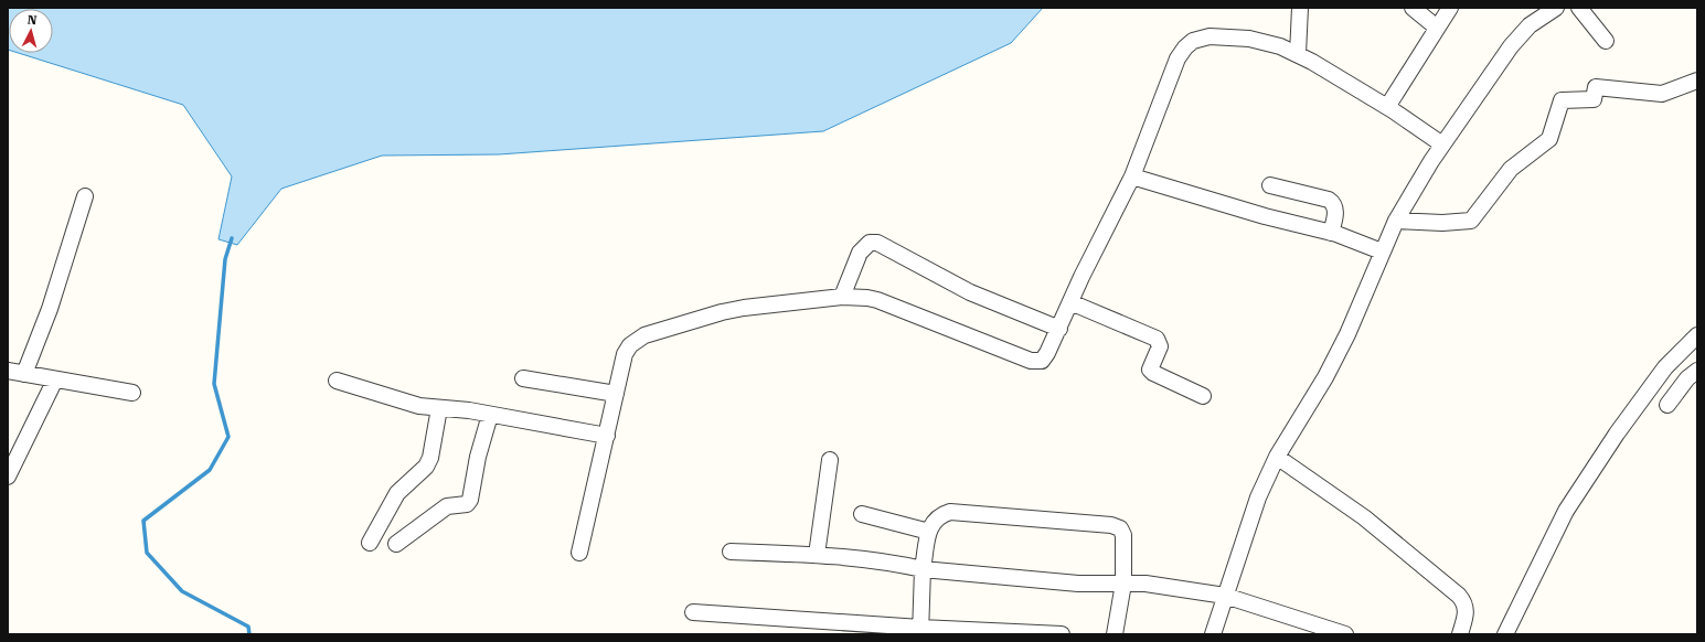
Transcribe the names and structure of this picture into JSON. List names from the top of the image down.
{
  "north": "top"
}
